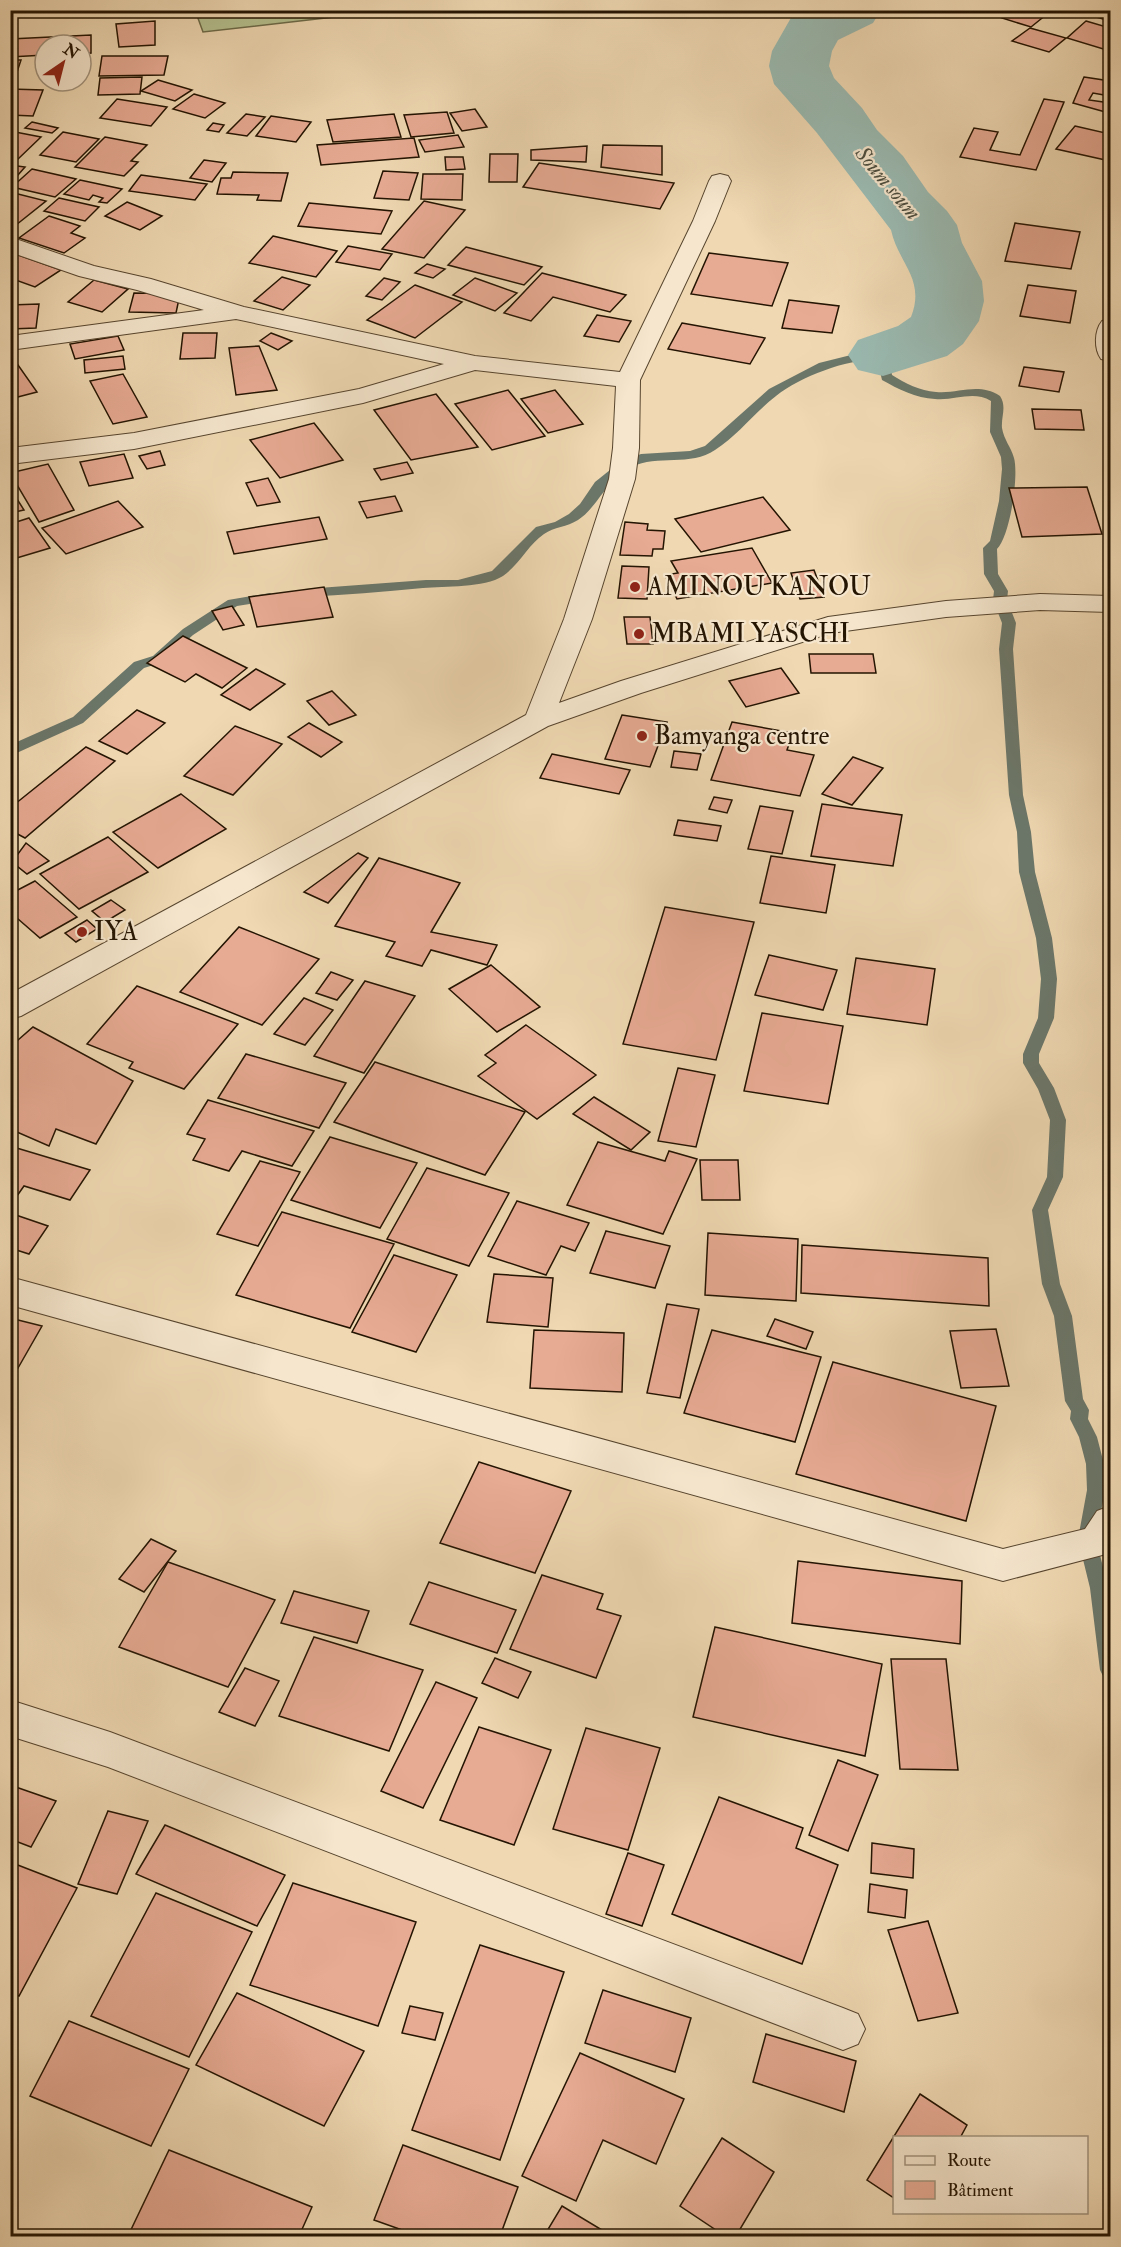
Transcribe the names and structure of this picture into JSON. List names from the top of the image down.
{
  "water": ["Soum soum"],
  "places": [
    "AMINOU KANOU",
    "MBAMI YASCHI",
    "Bamyanga centre",
    "IYA"
  ],
  "legend": ["Route", "Bâtiment"],
  "north": "top right"
}
